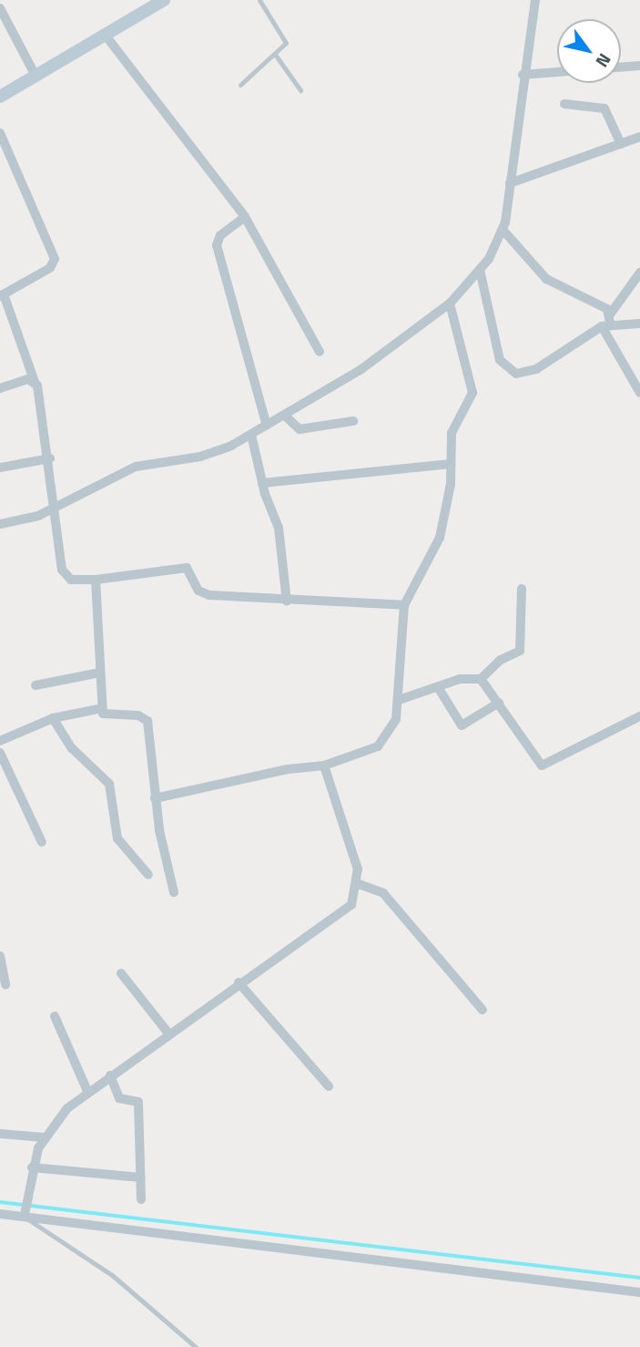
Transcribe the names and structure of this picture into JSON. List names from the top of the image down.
{
  "north": "bottom right"
}
